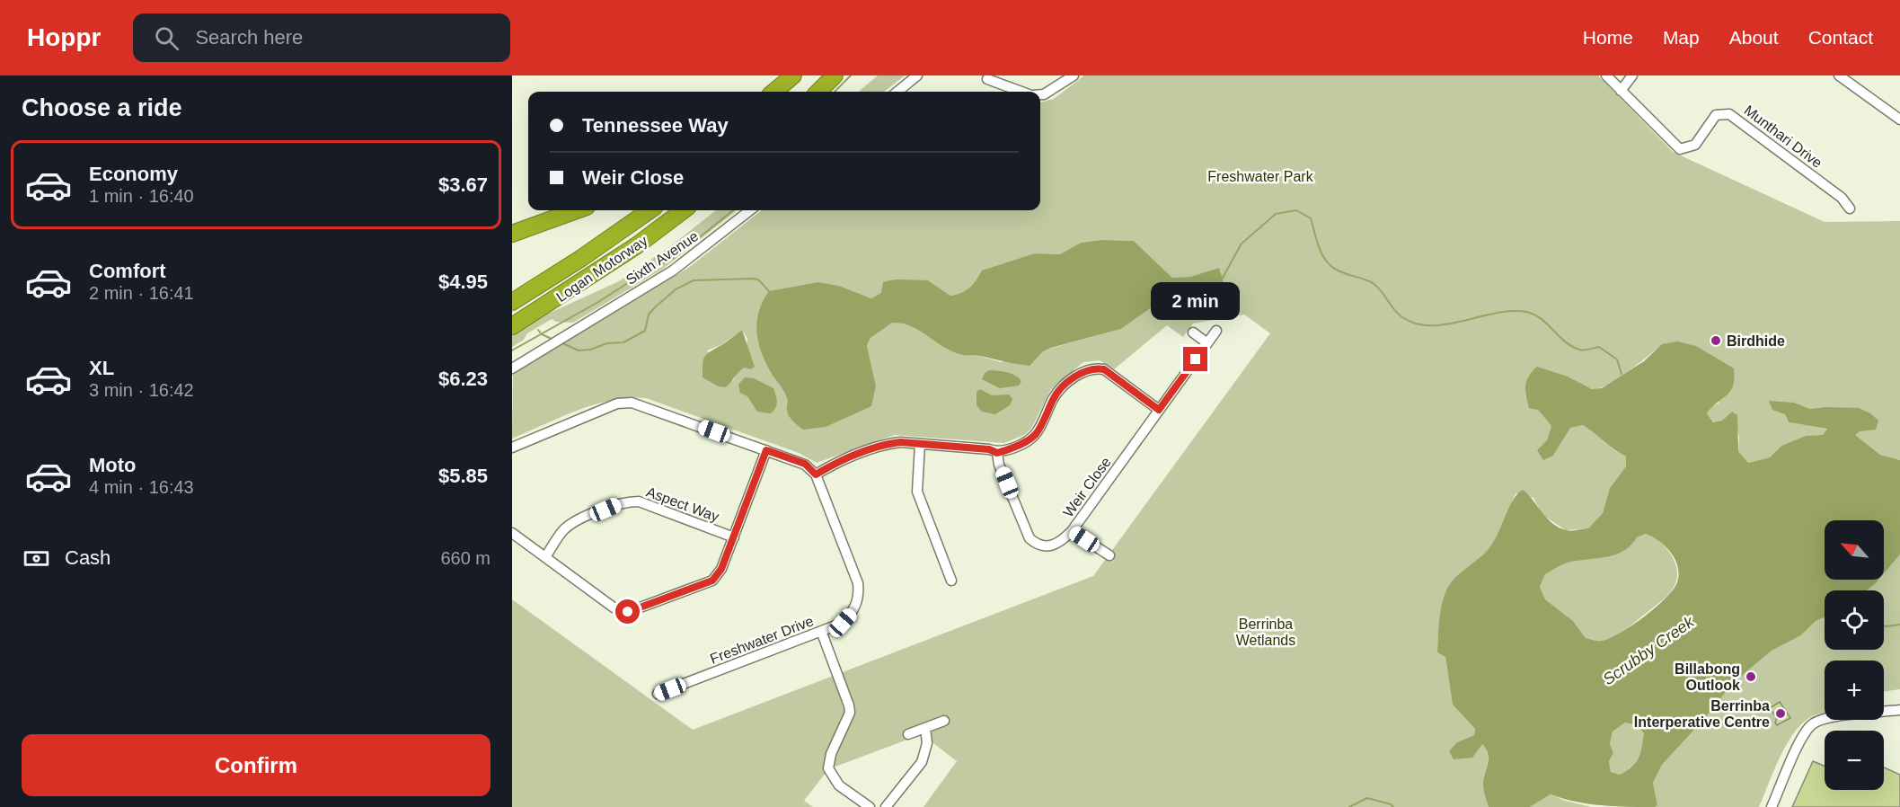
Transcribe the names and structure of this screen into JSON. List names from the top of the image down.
{
  "streets": {
    "highway": ["Logan Motorway"],
    "street": [
      "Munthari Drive",
      "Sixth Avenue",
      "Weir Close",
      "Aspect Way",
      "Freshwater Drive"
    ]
  },
  "water": ["Scrubby Creek"],
  "parks": ["Freshwater Park", "Berrinba Wetlands"],
  "places": ["Birdhide", "Billabong Outlook", "Berrinba Interperative Centre"],
  "north": "top left",
  "page": {
    "header": "Hoppr",
    "search": "Search here",
    "nav": [
      "Home",
      "Map",
      "About",
      "Contact"
    ],
    "heading": "Choose a ride",
    "banner": ["Tennessee Way", "Weir Close"],
    "list": [
      {
        "name": "Economy",
        "note": "1 min · 16:40",
        "value": "$3.67"
      },
      {
        "name": "Comfort",
        "note": "2 min · 16:41",
        "value": "$4.95"
      },
      {
        "name": "XL",
        "note": "3 min · 16:42",
        "value": "$6.23"
      },
      {
        "name": "Moto",
        "note": "4 min · 16:43",
        "value": "$5.85"
      }
    ],
    "bubble": "2 min",
    "map_buttons": ["+", "−"],
    "pay": ["Cash", "660 m"],
    "buttons": "Confirm"
  }
}
